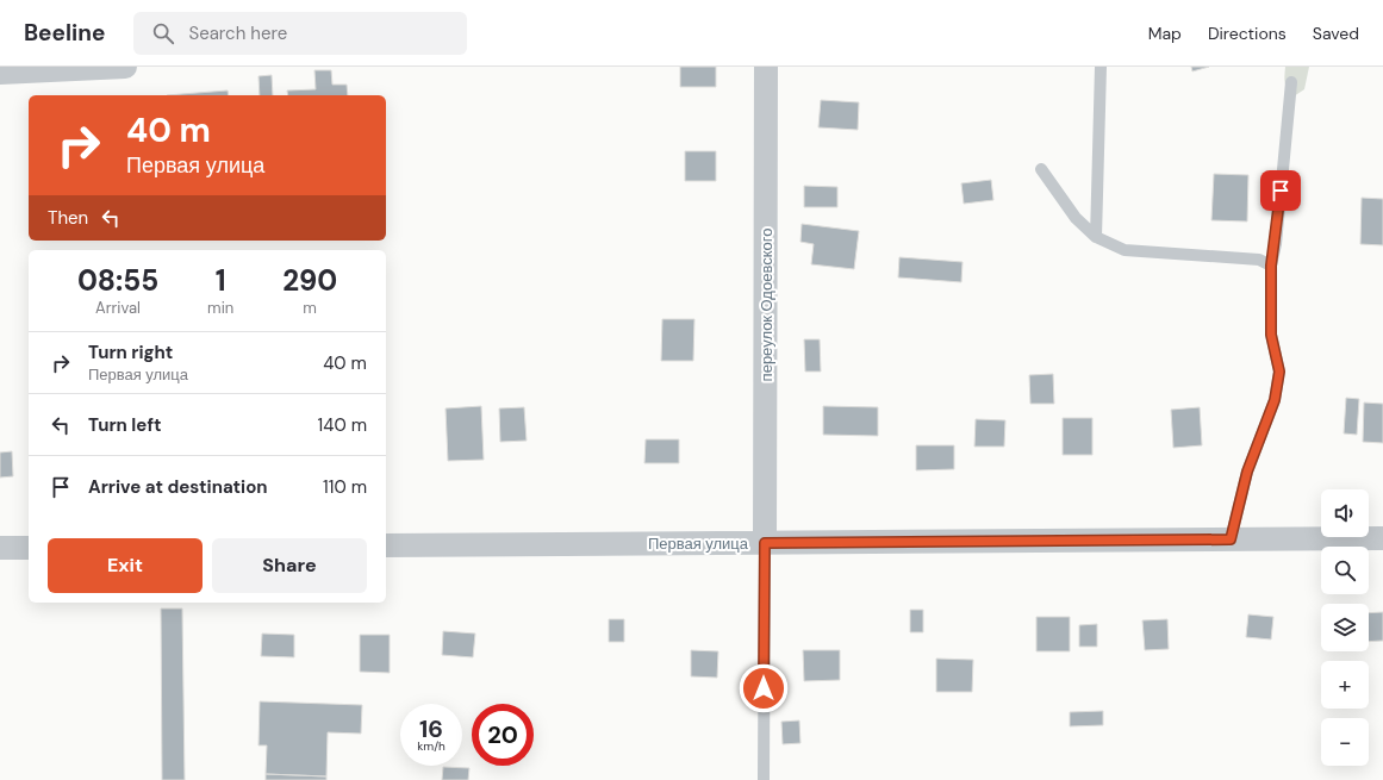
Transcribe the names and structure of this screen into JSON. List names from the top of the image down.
{
  "streets": {
    "street": ["переулок Одоевского", "Первая улица"]
  },
  "crossings": [
    ["переулок Одоевского", "Первая улица"]
  ],
  "page": {
    "header": "Beeline",
    "search": "Search here",
    "nav": ["Map", "Directions", "Saved"],
    "turn": ["40 m", "Первая улица"],
    "then": "Then",
    "eta": [
      "08:55",
      "Arrival",
      "1",
      "min",
      "290",
      "m"
    ],
    "list": [
      {
        "name": "Turn right",
        "note": "Первая улица",
        "value": "40 m"
      },
      {
        "name": "Turn left",
        "value": "140 m"
      },
      {
        "name": "Arrive at destination",
        "value": "110 m"
      }
    ],
    "map_buttons": ["+", "−"],
    "buttons": ["Exit", "Share"],
    "speed": "16 km/h",
    "limit": "20"
  }
}
